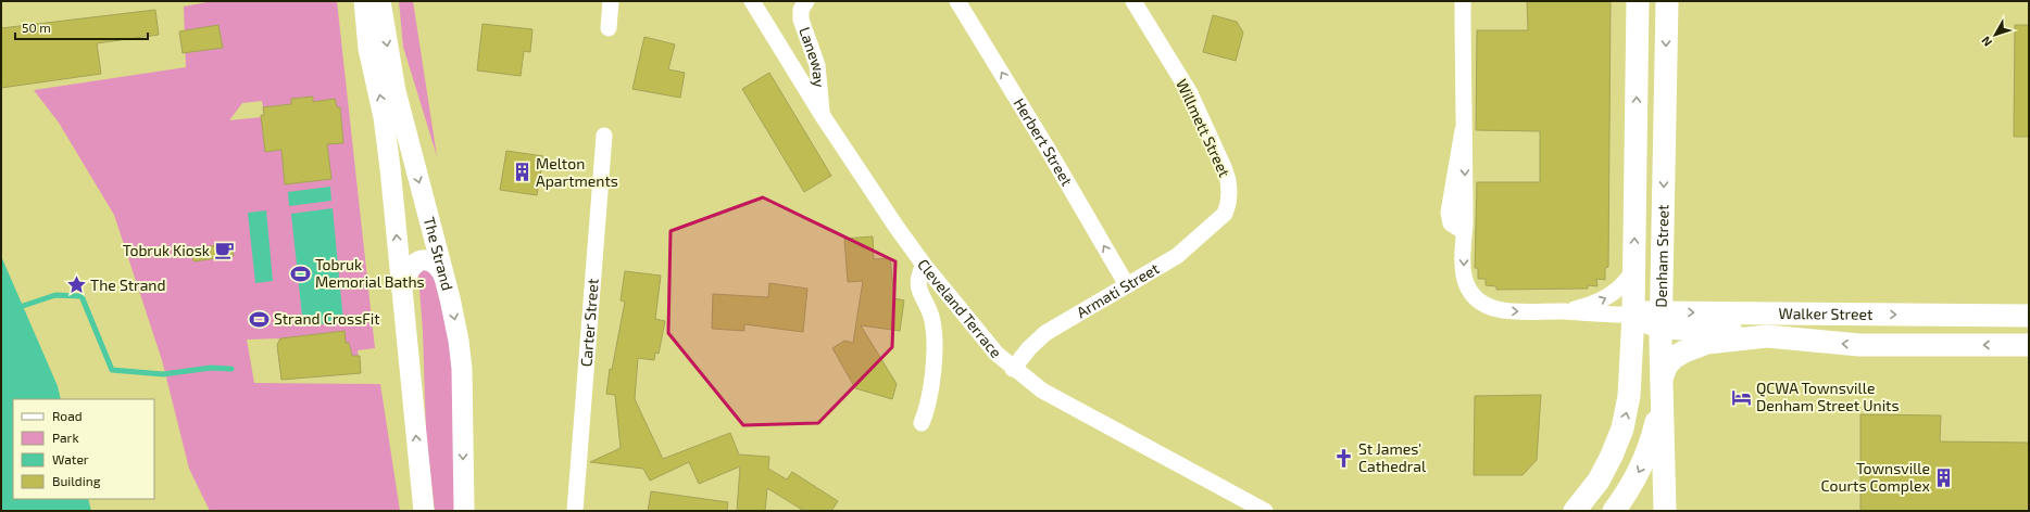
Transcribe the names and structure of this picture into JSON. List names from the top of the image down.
{
  "streets": {
    "main road": ["Denham Street", "Walker Street"],
    "street": [
      "Laneway",
      "Willmett Street",
      "Herbert Street",
      "The Strand",
      "Armati Street",
      "Cleveland Terrace",
      "Carter Street"
    ]
  },
  "crossings": [
    ["Laneway", "Cleveland Terrace"],
    ["Willmett Street", "Armati Street"],
    ["Herbert Street", "Armati Street"],
    ["Denham Street", "Walker Street"],
    ["Armati Street", "Cleveland Terrace"]
  ],
  "one_way": ["Herbert Street"],
  "places": {
    "building": ["Melton Apartments", "Townsville Courts Complex"],
    "cafe": ["Tobruk Kiosk"],
    "sports": ["Tobruk Memorial Baths", "Strand CrossFit"],
    "place": ["The Strand"],
    "hotel": ["QCWA Townsville Denham Street Units"],
    "church": ["St James' Cathedral"]
  },
  "legend": [
    "Road",
    "Park",
    "Water",
    "Building"
  ],
  "scale_bar": "50 m",
  "north": "bottom left"
}
